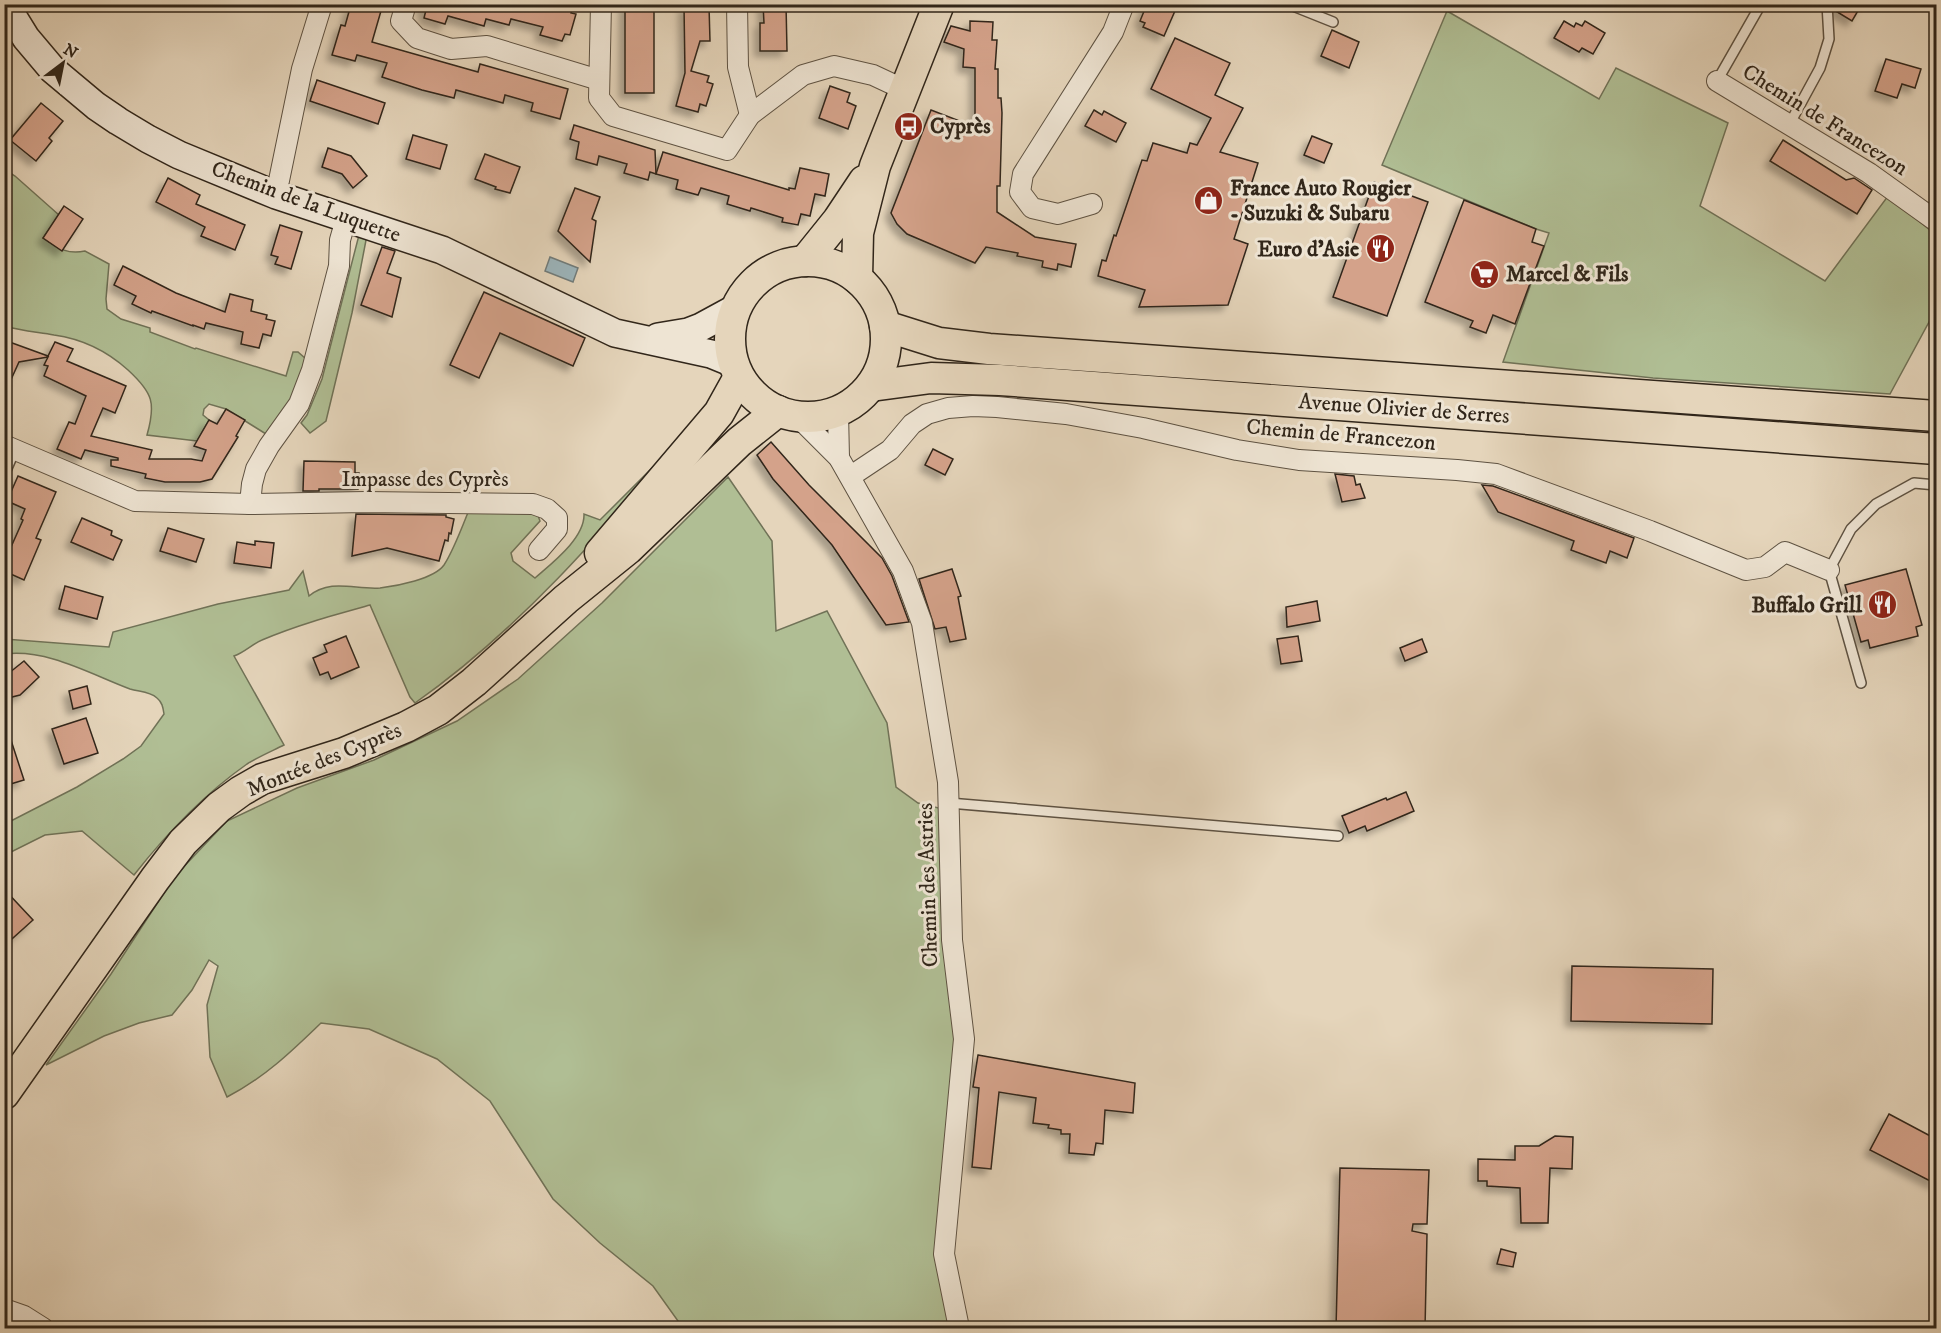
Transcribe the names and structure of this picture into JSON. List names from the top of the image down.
{
  "streets": {
    "main road": ["Avenue Olivier de Serres", "Montée des Cyprès"],
    "street": [
      "Chemin de Francezon",
      "Chemin de la Luquette",
      "Impasse des Cyprès",
      "Chemin des Astries"
    ]
  },
  "crossings": [
    ["Chemin de Francezon", "Chemin des Astries"],
    ["Chemin de la Luquette", "Avenue Olivier de Serres"],
    ["Chemin de la Luquette", "Montée des Cyprès"],
    ["Chemin de la Luquette", "Chemin des Astries"],
    ["Avenue Olivier de Serres", "Montée des Cyprès"],
    ["Avenue Olivier de Serres", "Chemin des Astries"],
    ["Montée des Cyprès", "Chemin des Astries"]
  ],
  "places": {
    "bus stop": ["Cyprès"],
    "shop": ["France Auto Rougier - Suzuki & Subaru"],
    "restaurant": ["Euro d'Asie", "Buffalo Grill"],
    "supermarket": ["Marcel & Fils"]
  },
  "north": "top right"
}
